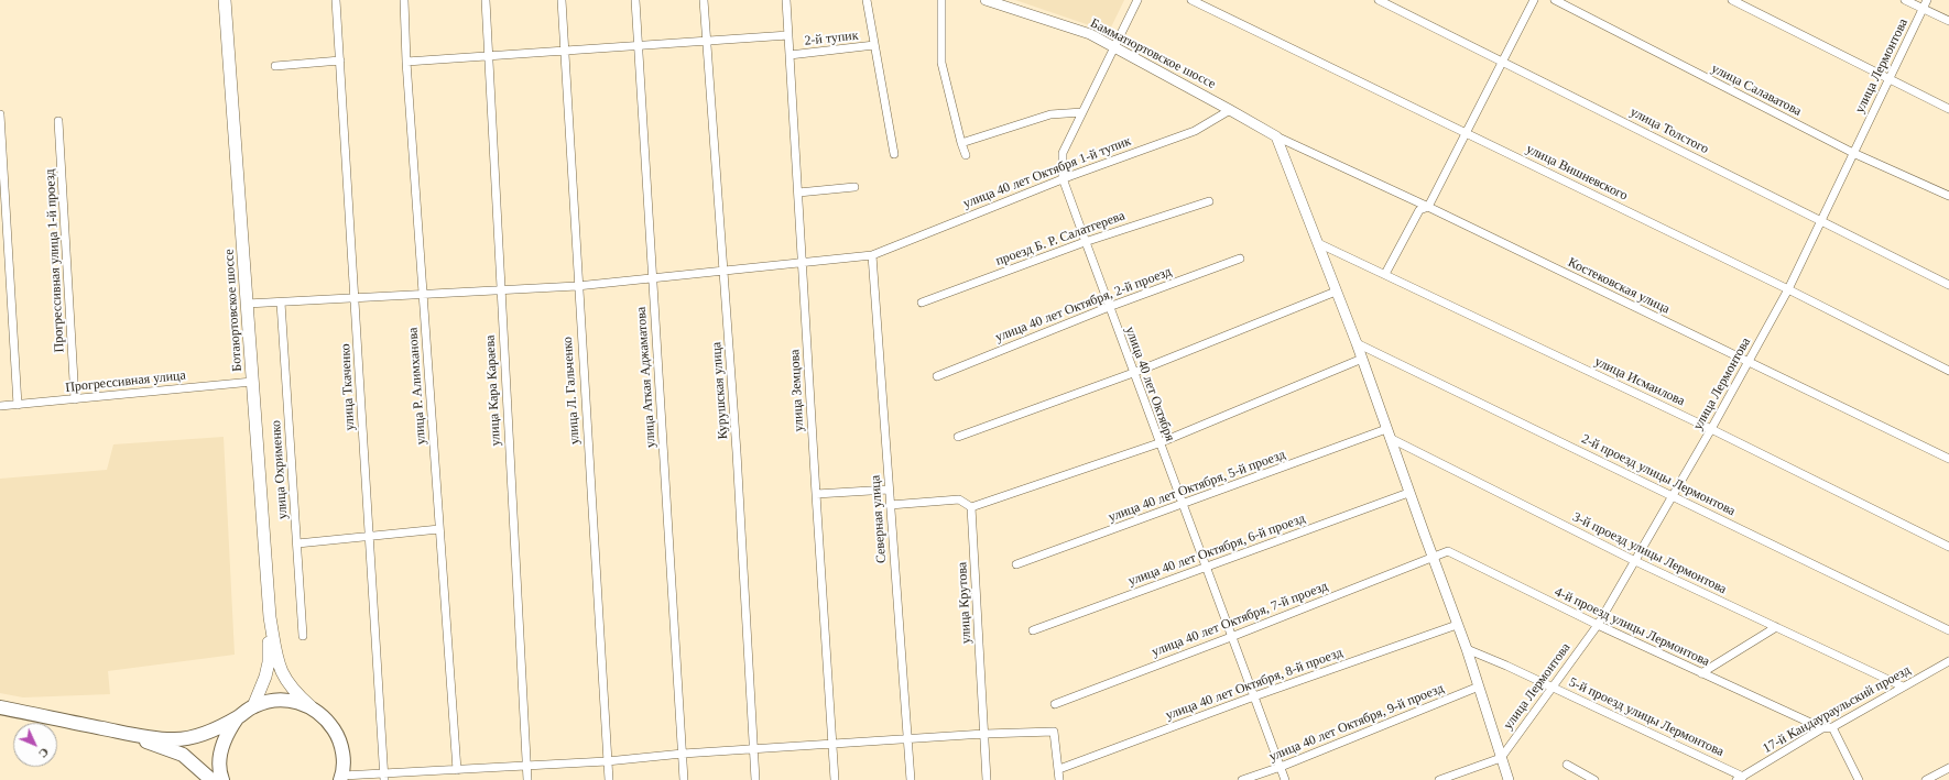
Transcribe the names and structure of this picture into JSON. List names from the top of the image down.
{
  "streets": {
    "main road": ["Ботаюртовское шоссе"],
    "street": [
      "2-й тупик",
      "Бамматюртовское шоссе",
      "улица Лермонтова",
      "улица Салаватова",
      "улица Толстого",
      "улица 40 лет Октября 1-й тупик",
      "улица Вишневского",
      "проезд Б. Р. Салатгерева",
      "Прогрессивная улица 1-й проезд",
      "Костековская улица",
      "улица 40 лет Октября, 2-й проезд",
      "улица Аткая Аджаматова",
      "Прогрессивная улица",
      "улица Исмаилова",
      "улица 40 лет Октября",
      "улица Р. Алимханова",
      "улица Ткаченко",
      "улица Кара Караева",
      "улица Л. Гальченко",
      "Курушская улица",
      "улица Земцова",
      "улица Охрименко",
      "2-й проезд улицы Лермонтова",
      "улица 40 лет Октября, 5-й проезд",
      "Северная улица",
      "улица 40 лет Октября, 6-й проезд",
      "3-й проезд улицы Лермонтова",
      "улица Крутова",
      "улица 40 лет Октября, 7-й проезд",
      "4-й проезд улицы Лермонтова",
      "улица 40 лет Октября, 8-й проезд",
      "17-й Кандаураульский проезд",
      "5-й проезд улицы Лермонтова",
      "улица 40 лет Октября, 9-й проезд"
    ]
  },
  "crossings": [
    ["2-й тупик", "улица Земцова"],
    ["Бамматюртовское шоссе", "улица 40 лет Октября 1-й тупик"],
    ["Бамматюртовское шоссе", "Костековская улица"],
    ["Бамматюртовское шоссе", "улица 40 лет Октября"],
    ["улица Лермонтова", "улица Салаватова"],
    ["улица Лермонтова", "улица Толстого"],
    ["улица Лермонтова", "улица Вишневского"],
    ["улица Лермонтова", "Костековская улица"],
    ["улица Лермонтова", "улица Исмаилова"],
    ["улица Лермонтова", "2-й проезд улицы Лермонтова"],
    ["улица Лермонтова", "3-й проезд улицы Лермонтова"],
    ["улица Лермонтова", "4-й проезд улицы Лермонтова"],
    ["улица Лермонтова", "5-й проезд улицы Лермонтова"],
    ["улица 40 лет Октября 1-й тупик", "Ботаюртовское шоссе"],
    ["улица 40 лет Октября 1-й тупик", "улица Аткая Аджаматова"],
    ["улица 40 лет Октября 1-й тупик", "улица 40 лет Октября"],
    ["улица 40 лет Октября 1-й тупик", "улица Р. Алимханова"],
    ["улица 40 лет Октября 1-й тупик", "улица Ткаченко"],
    ["улица 40 лет Октября 1-й тупик", "улица Кара Караева"],
    ["улица 40 лет Октября 1-й тупик", "улица Л. Гальченко"],
    ["улица 40 лет Октября 1-й тупик", "Курушская улица"],
    ["улица 40 лет Октября 1-й тупик", "улица Земцова"],
    ["улица 40 лет Октября 1-й тупик", "улица Охрименко"],
    ["улица 40 лет Октября 1-й тупик", "Северная улица"],
    ["проезд Б. Р. Салатгерева", "улица 40 лет Октября"],
    ["Прогрессивная улица 1-й проезд", "Прогрессивная улица"],
    ["улица 40 лет Октября, 2-й проезд", "улица 40 лет Октября"],
    ["Ботаюртовское шоссе", "Прогрессивная улица"],
    ["улица 40 лет Октября", "улица 40 лет Октября, 5-й проезд"],
    ["улица 40 лет Октября", "улица 40 лет Октября, 6-й проезд"],
    ["улица 40 лет Октября", "улица 40 лет Октября, 7-й проезд"],
    ["улица 40 лет Октября", "улица 40 лет Октября, 8-й проезд"],
    ["улица 40 лет Октября", "улица 40 лет Октября, 9-й проезд"],
    ["улица 40 лет Октября, 5-й проезд", "3-й проезд улицы Лермонтова"],
    ["3-й проезд улицы Лермонтова", "17-й Кандаураульский проезд"],
    ["улица 40 лет Октября, 7-й проезд", "4-й проезд улицы Лермонтова"],
    ["4-й проезд улицы Лермонтова", "17-й Кандаураульский проезд"],
    ["17-й Кандаураульский проезд", "5-й проезд улицы Лермонтова"]
  ],
  "north": "bottom right"
}
